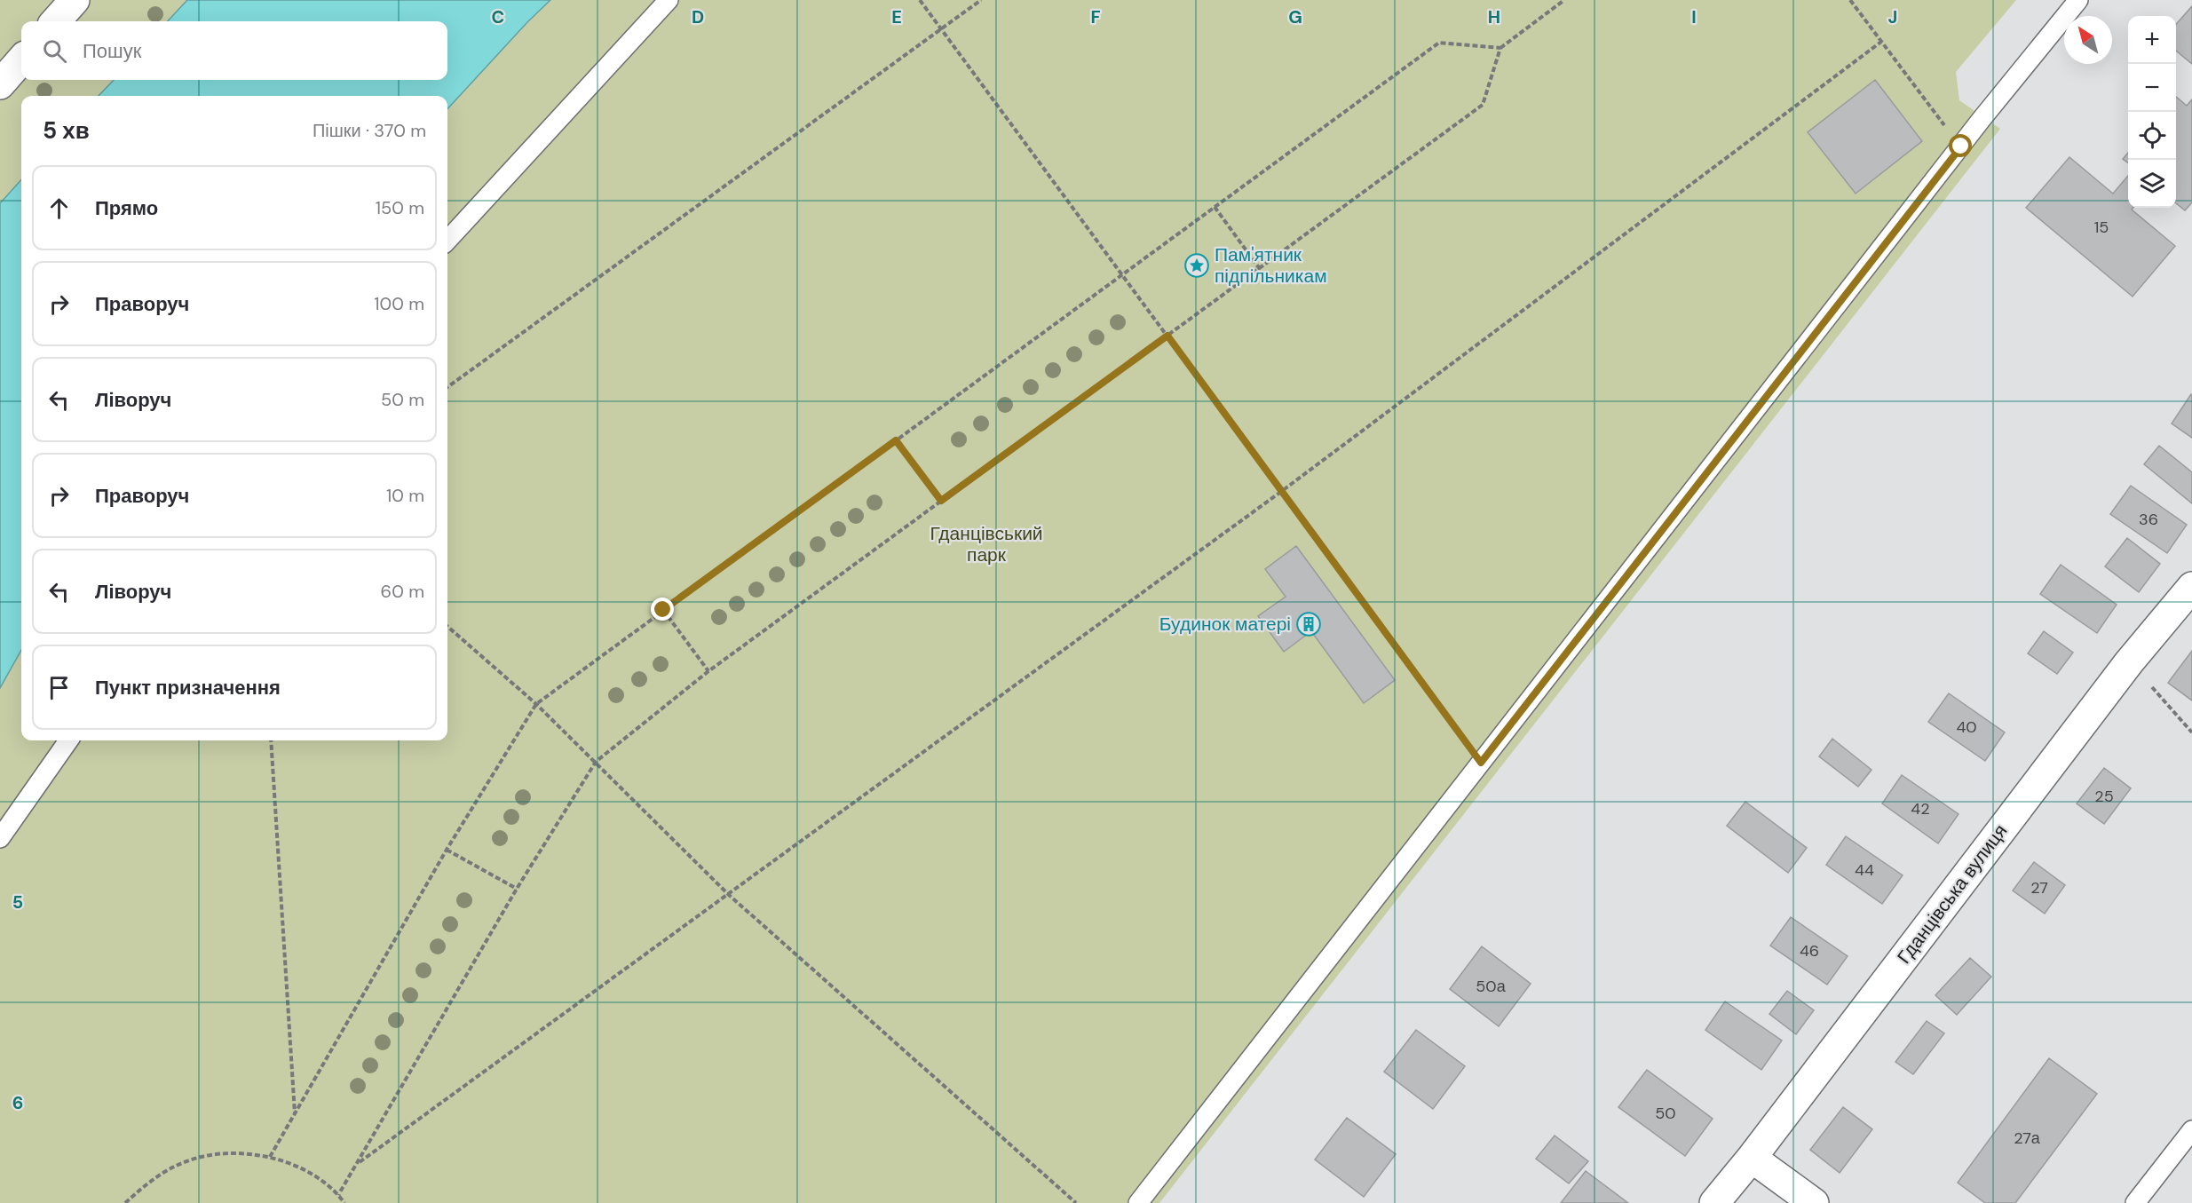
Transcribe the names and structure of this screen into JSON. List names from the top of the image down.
{
  "streets": {
    "street": ["Гданцівська вулиця"]
  },
  "parks": ["Гданцівський парк"],
  "places": {
    "place": ["Пам'ятник підпільникам"],
    "building": ["Будинок матері"]
  },
  "house_numbers": [
    "15",
    "36",
    "40",
    "25",
    "42",
    "44",
    "27",
    "46",
    "50а",
    "50",
    "27а"
  ],
  "north": "top left",
  "page": {
    "map_buttons": ["+", "−"],
    "search": "Пошук",
    "heading": ["5 хв", "Пішки · 370 m"],
    "list": [
      ["Прямо", "150 m"],
      ["Праворуч", "100 m"],
      ["Ліворуч", "50 m"],
      ["Праворуч", "10 m"],
      ["Ліворуч", "60 m"],
      "Пункт призначення"
    ]
  },
  "grid": {
    "columns": [
      "C",
      "D",
      "E",
      "F",
      "G",
      "H",
      "I",
      "J"
    ],
    "rows": ["5", "6"]
  }
}
